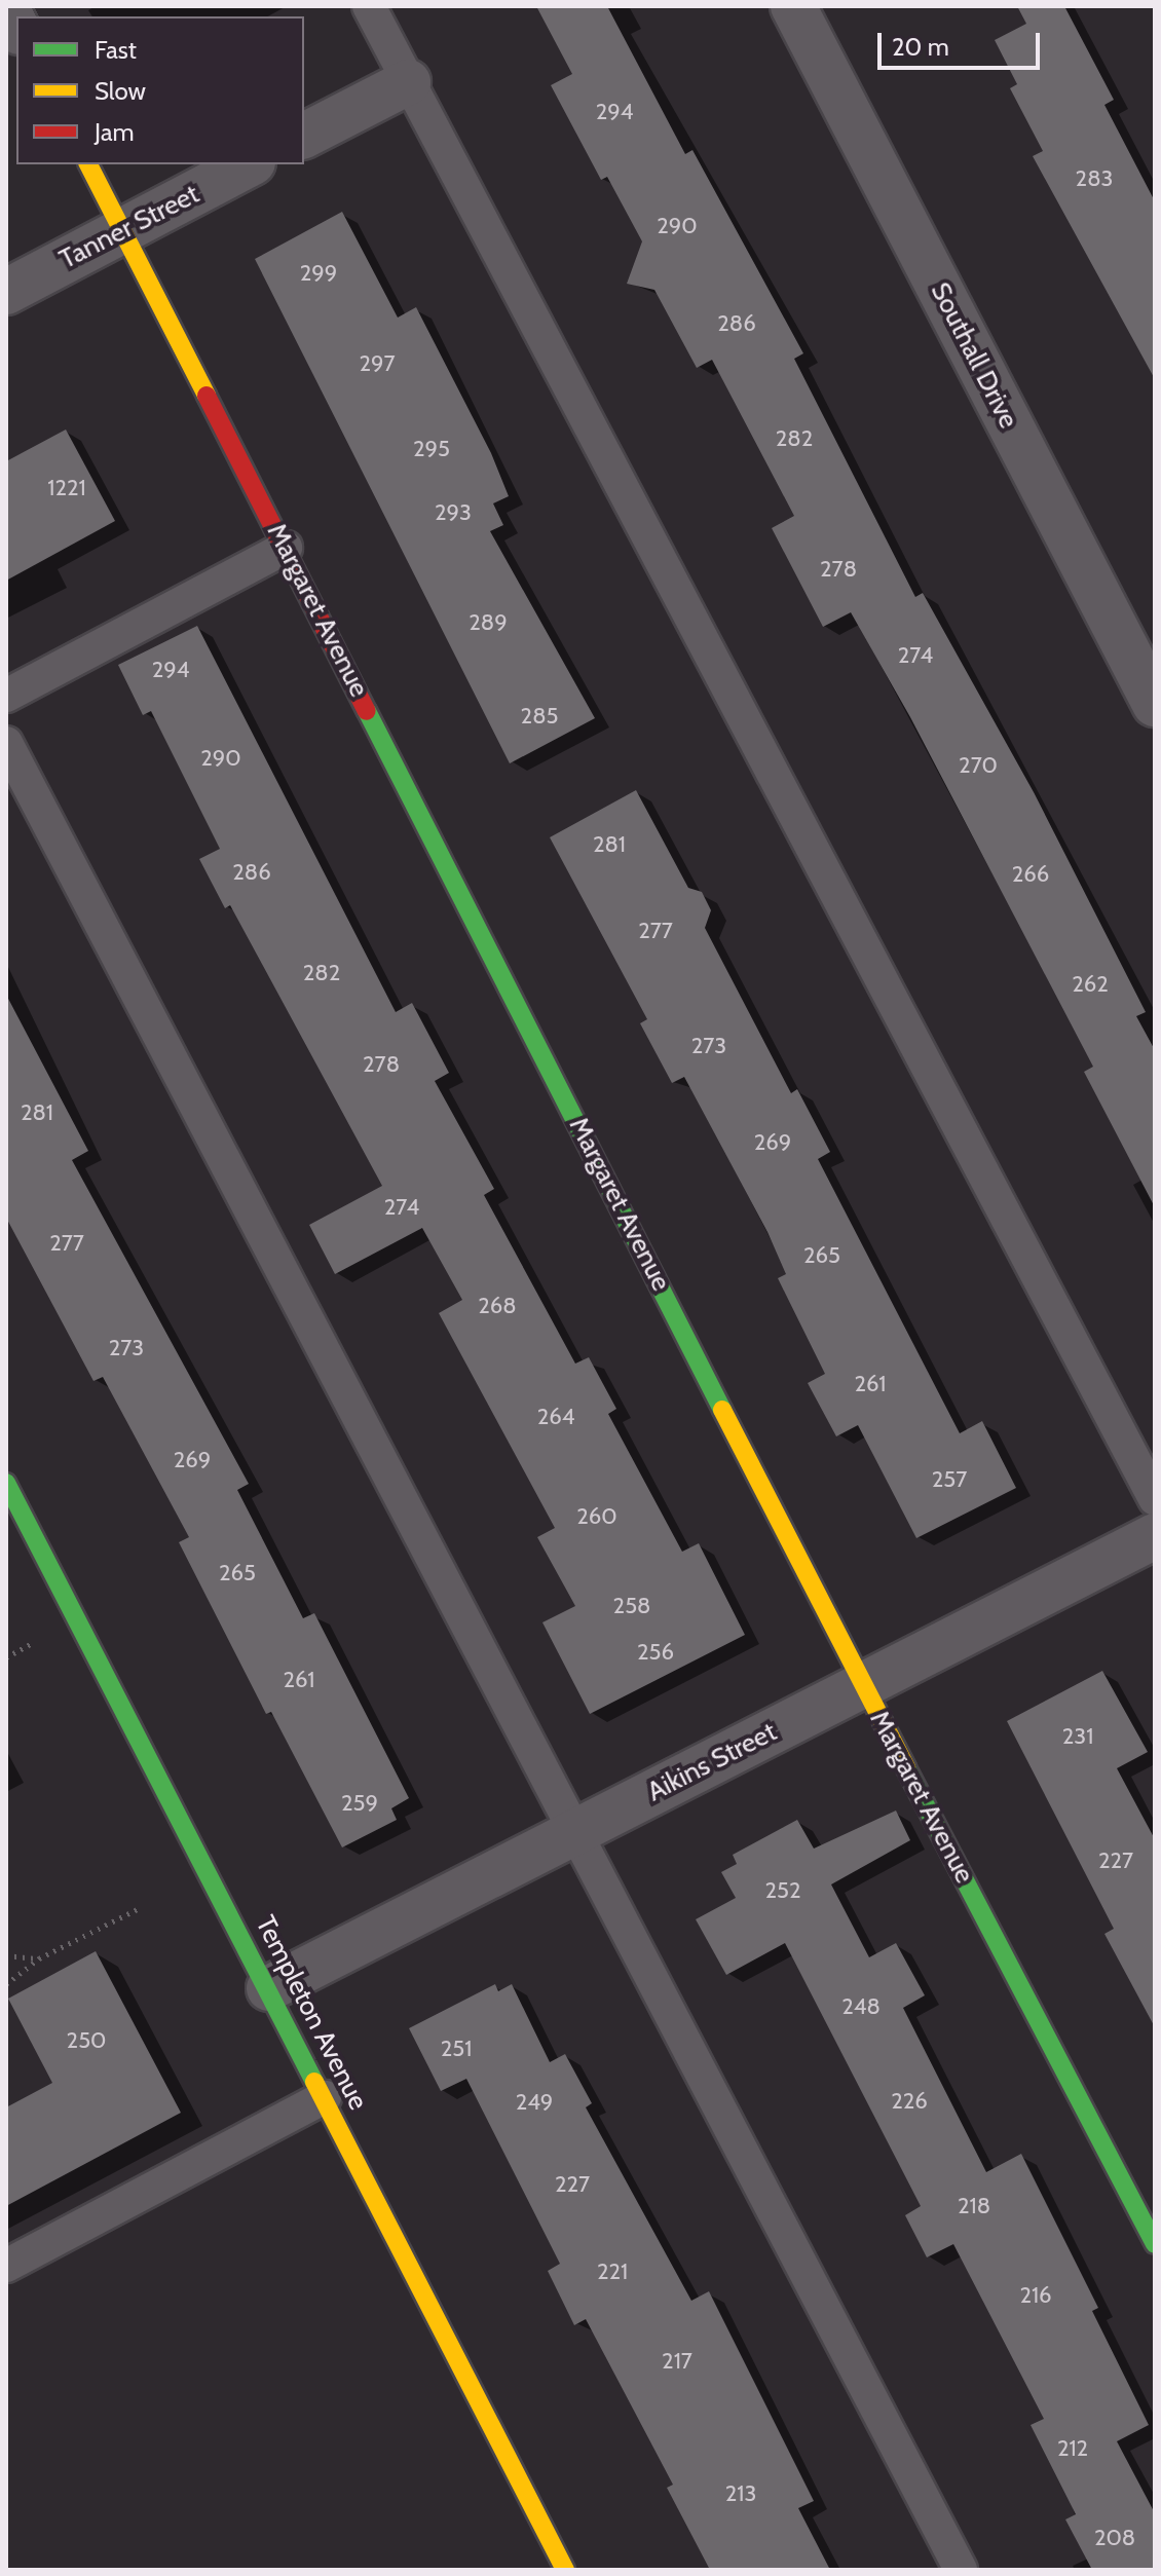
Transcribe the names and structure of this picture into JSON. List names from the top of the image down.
{
  "streets": {
    "street": [
      "Tanner Street",
      "Southall Drive",
      "Margaret Avenue",
      "Aikins Street",
      "Templeton Avenue"
    ]
  },
  "crossings": [
    ["Tanner Street", "Margaret Avenue"],
    ["Margaret Avenue", "Aikins Street"],
    ["Aikins Street", "Templeton Avenue"]
  ],
  "house_numbers": [
    "294",
    "283",
    "290",
    "299",
    "286",
    "297",
    "282",
    "295",
    "1221",
    "293",
    "278",
    "289",
    "274",
    "294",
    "285",
    "290",
    "270",
    "281",
    "286",
    "266",
    "277",
    "282",
    "262",
    "273",
    "278",
    "281",
    "269",
    "274",
    "277",
    "265",
    "268",
    "273",
    "261",
    "264",
    "269",
    "257",
    "260",
    "265",
    "258",
    "256",
    "261",
    "231",
    "259",
    "227",
    "252",
    "248",
    "250",
    "251",
    "226",
    "249",
    "227",
    "218",
    "221",
    "216",
    "217",
    "212",
    "213",
    "208"
  ],
  "legend": ["Fast", "Slow", "Jam"],
  "scale_bar": "20 m"
}
